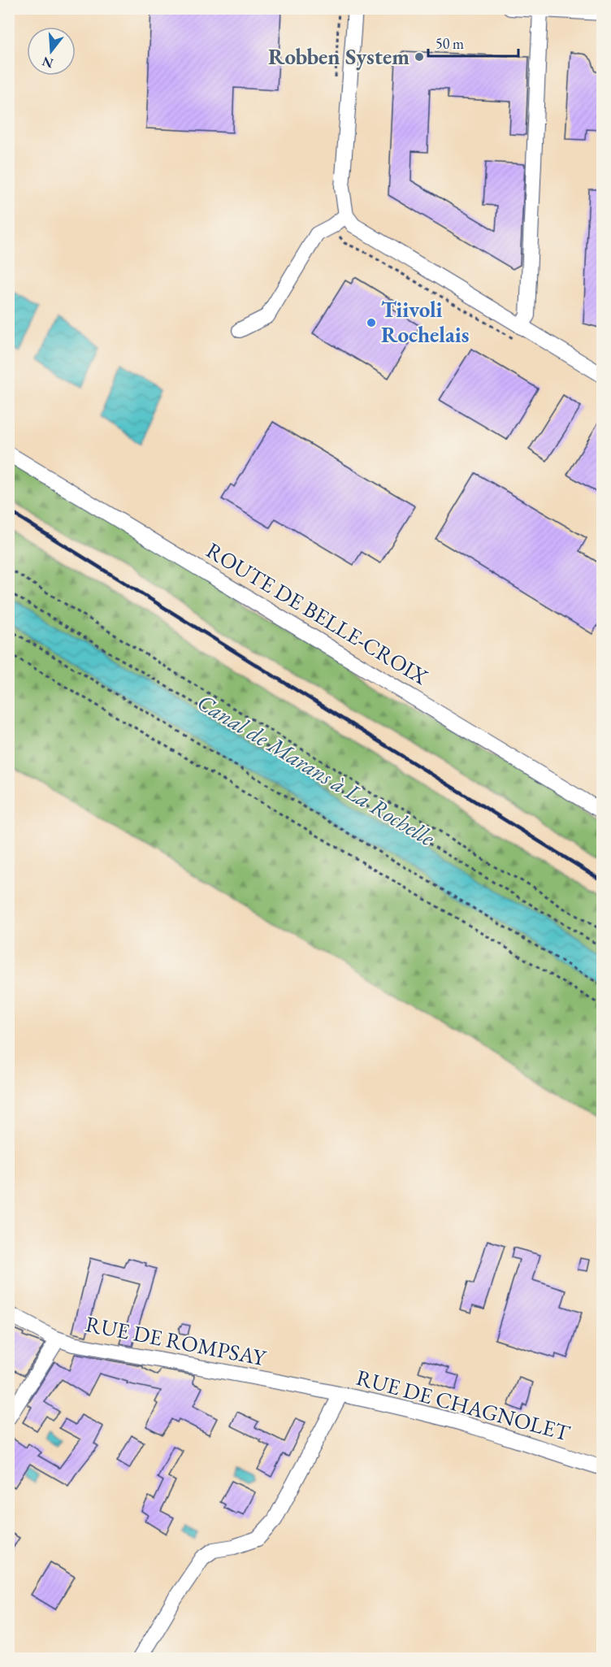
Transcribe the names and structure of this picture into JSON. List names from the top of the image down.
{
  "streets": {
    "street": ["ROUTE DE BELLE-CROIX", "RUE DE ROMPSAY", "RUE DE CHAGNOLET"]
  },
  "crossings": [
    ["RUE DE ROMPSAY", "RUE DE CHAGNOLET"]
  ],
  "water": ["Canal de Marans à La Rochelle"],
  "places": ["Robben System", "Tiivoli Rochelais"],
  "scale_bar": "50 m",
  "north": "bottom"
}
